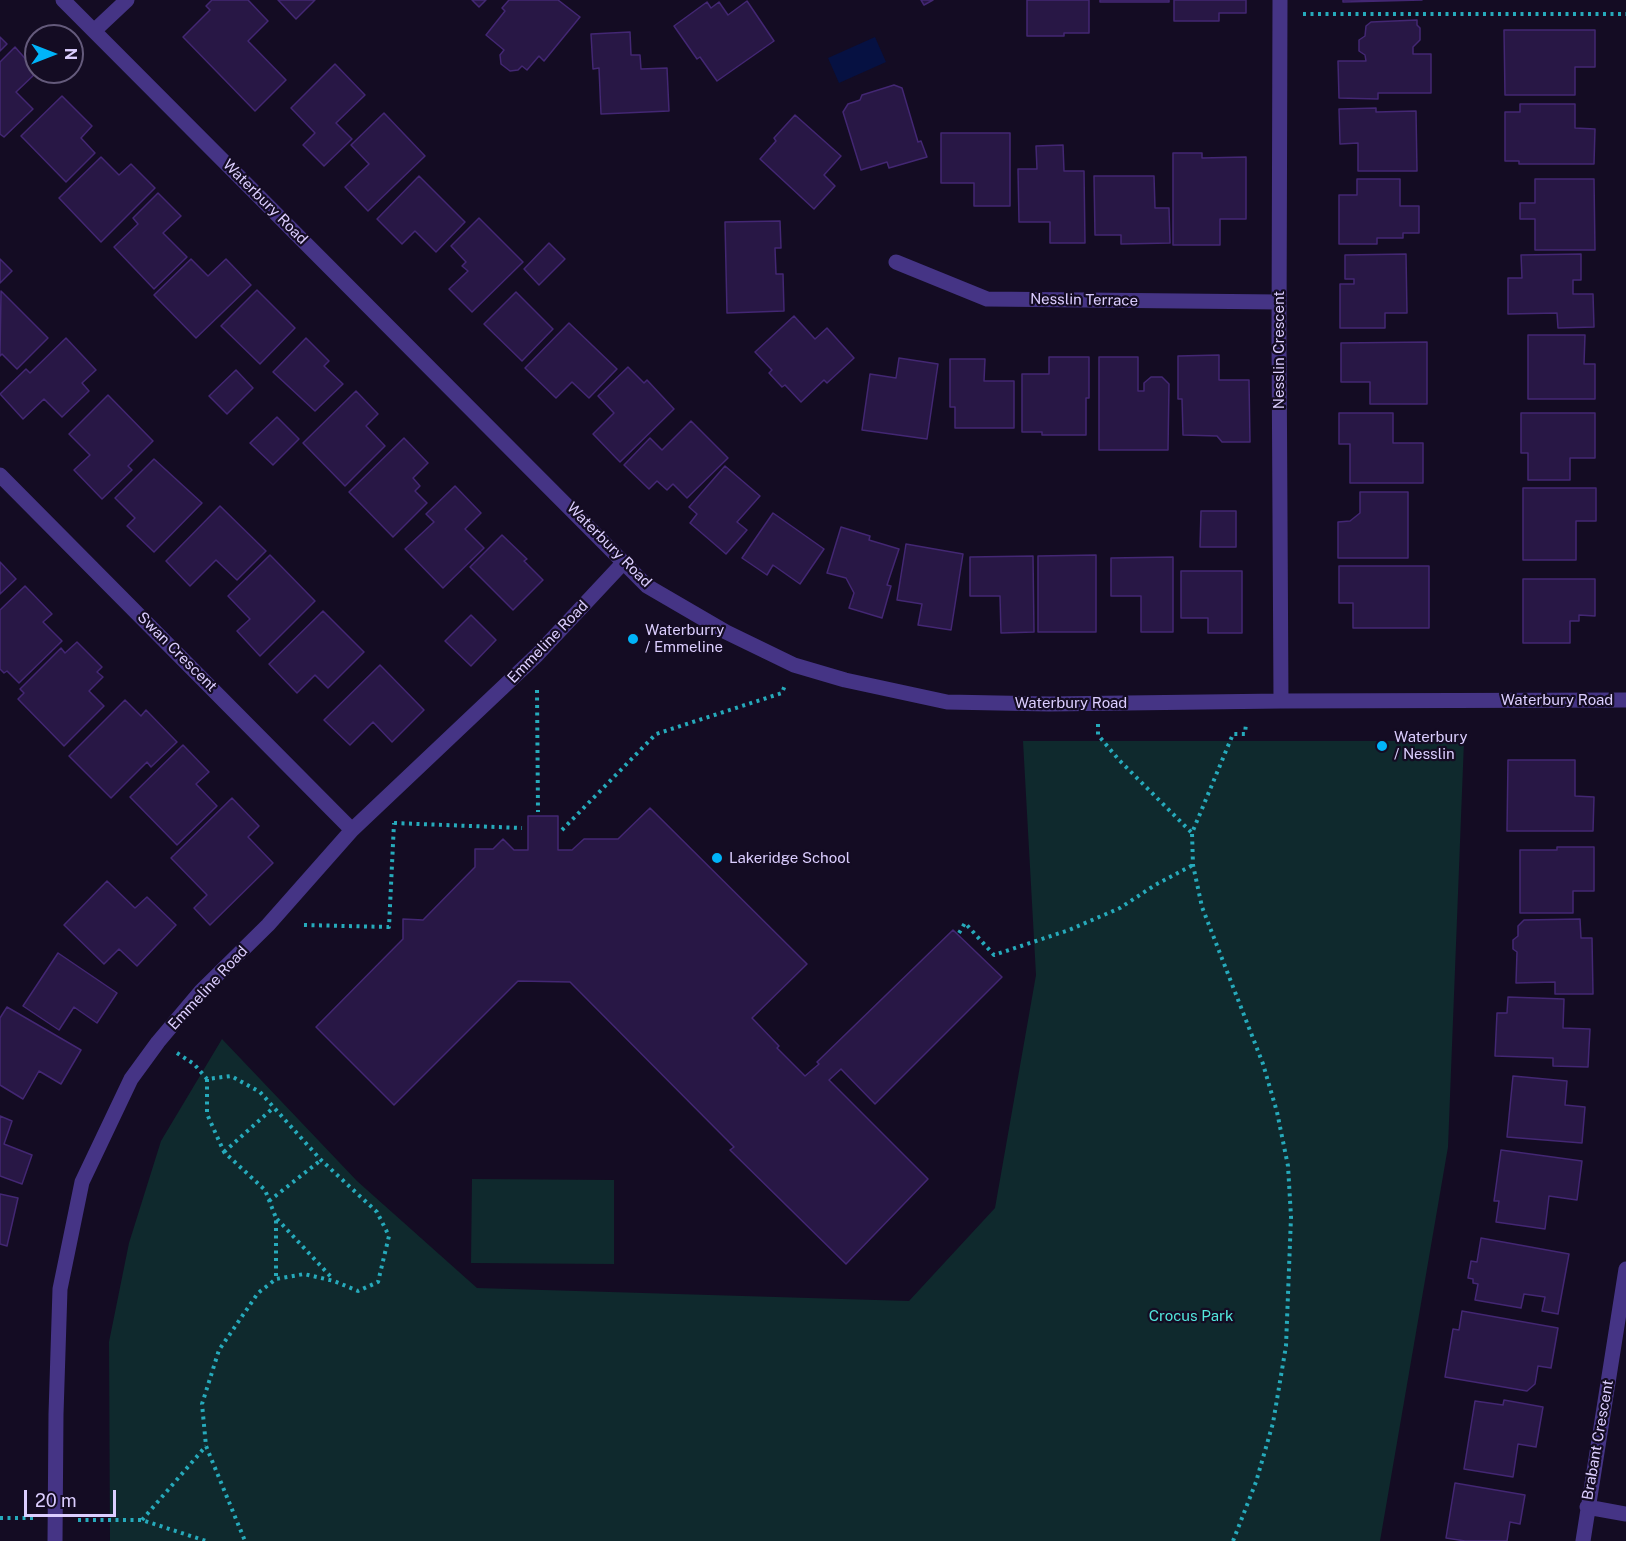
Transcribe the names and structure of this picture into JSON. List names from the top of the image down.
{
  "streets": {
    "street": [
      "Waterbury Road",
      "Nesslin Terrace",
      "Nesslin Crescent",
      "Emmeline Road",
      "Swan Crescent",
      "Brabant Crescent"
    ]
  },
  "crossings": [
    ["Waterbury Road", "Nesslin Crescent"],
    ["Waterbury Road", "Emmeline Road"],
    ["Nesslin Terrace", "Nesslin Crescent"],
    ["Emmeline Road", "Swan Crescent"]
  ],
  "parks": ["Crocus Park"],
  "places": ["Waterburry / Emmeline", "Waterbury / Nesslin", "Lakeridge School"],
  "scale_bar": "20 m",
  "north": "right"
}
